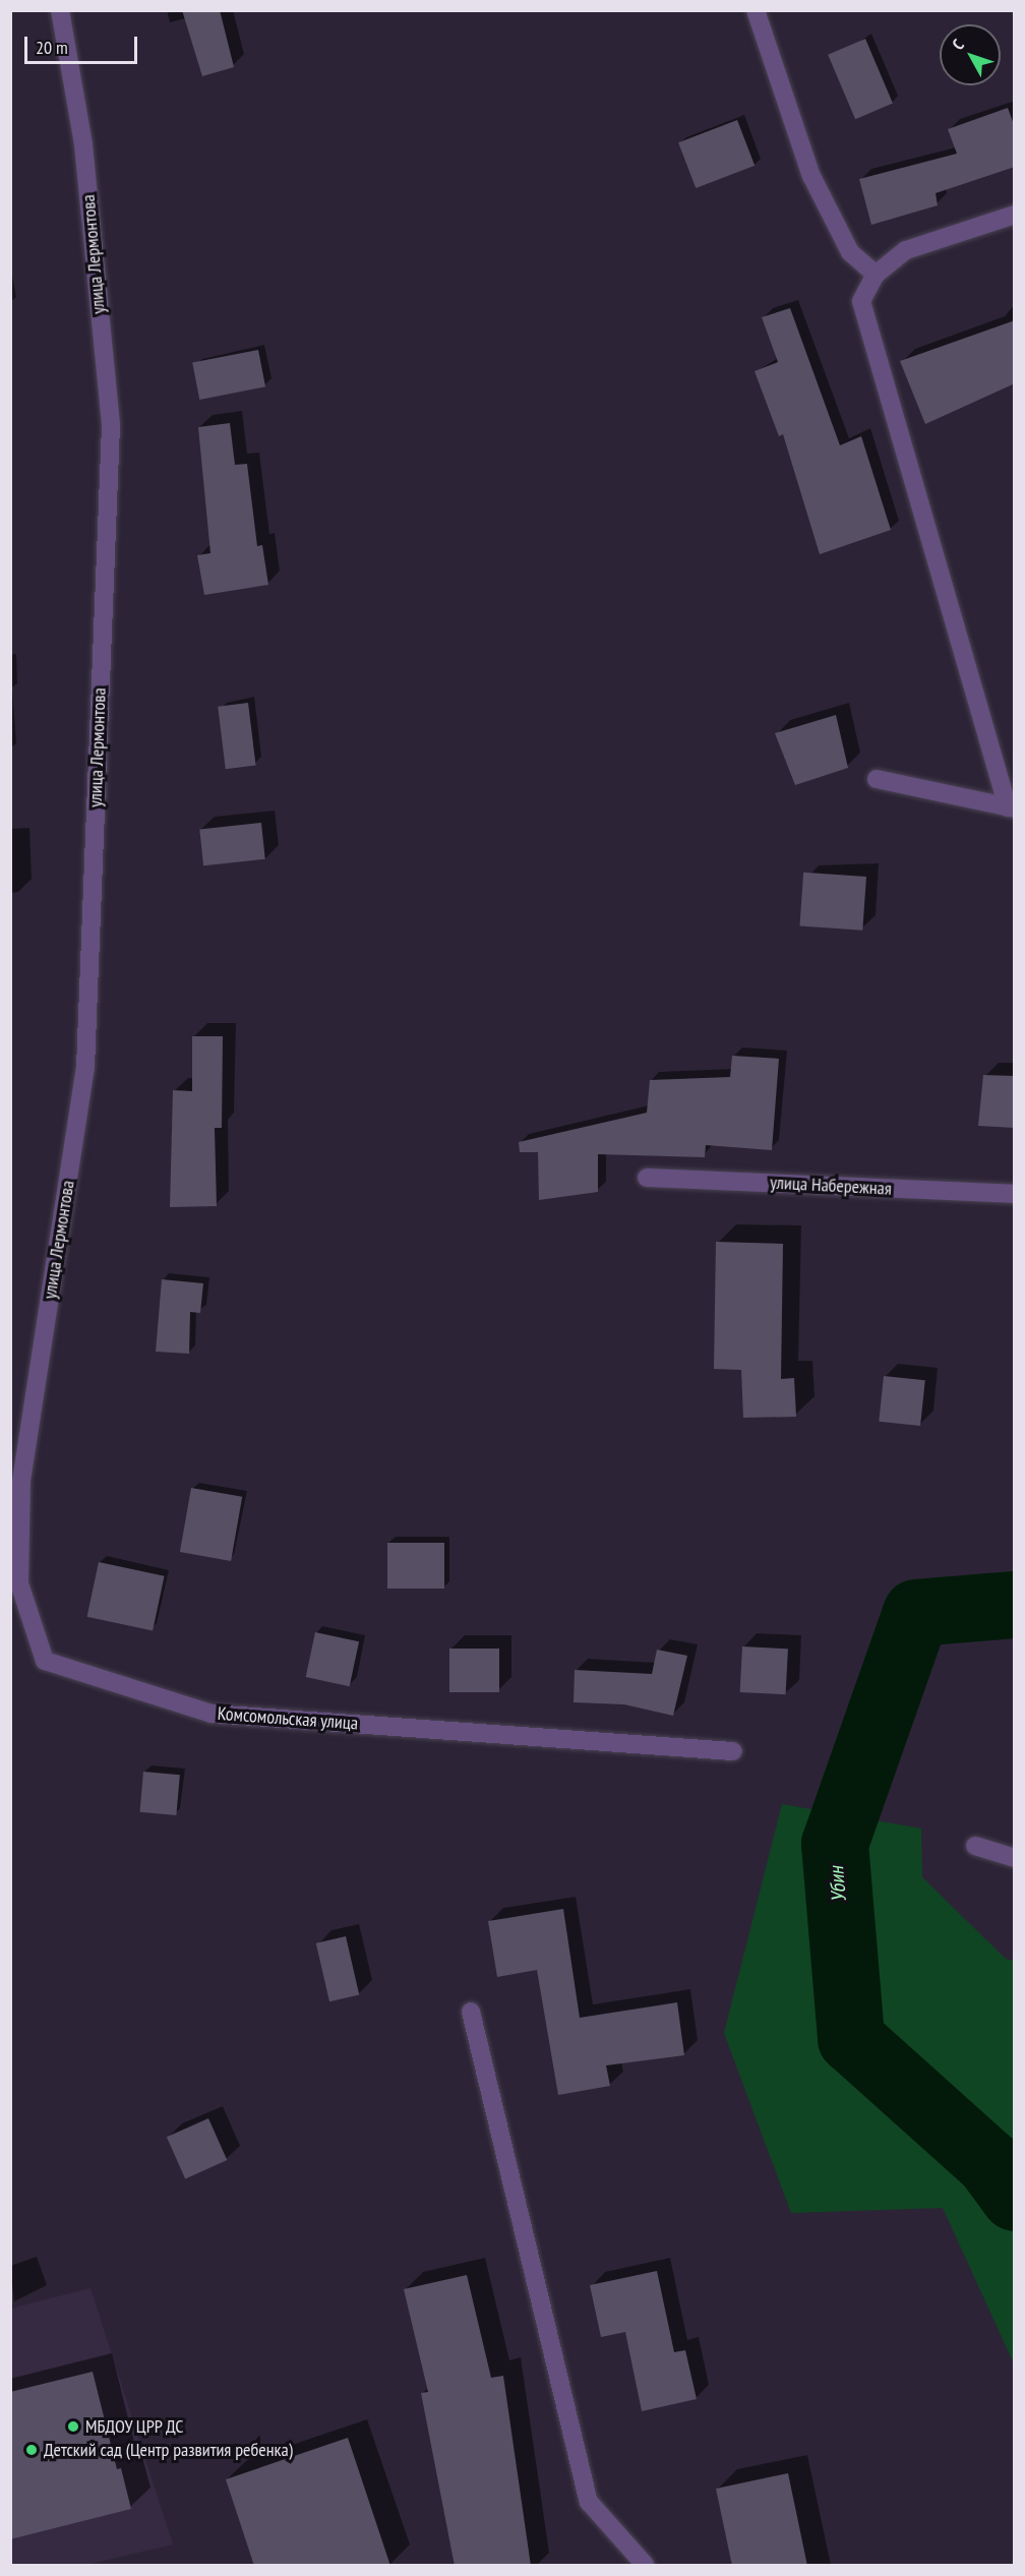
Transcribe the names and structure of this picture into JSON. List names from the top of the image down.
{
  "streets": {
    "street": ["улица Лермонтова", "улица Набережная", "Комсомольская улица"]
  },
  "crossings": [
    ["улица Лермонтова", "Комсомольская улица"]
  ],
  "water": ["Убин"],
  "places": ["МБДОУ ЦРР ДС", "Детский сад (Центр развития ребенка)"],
  "scale_bar": "20 m",
  "north": "top left"
}
